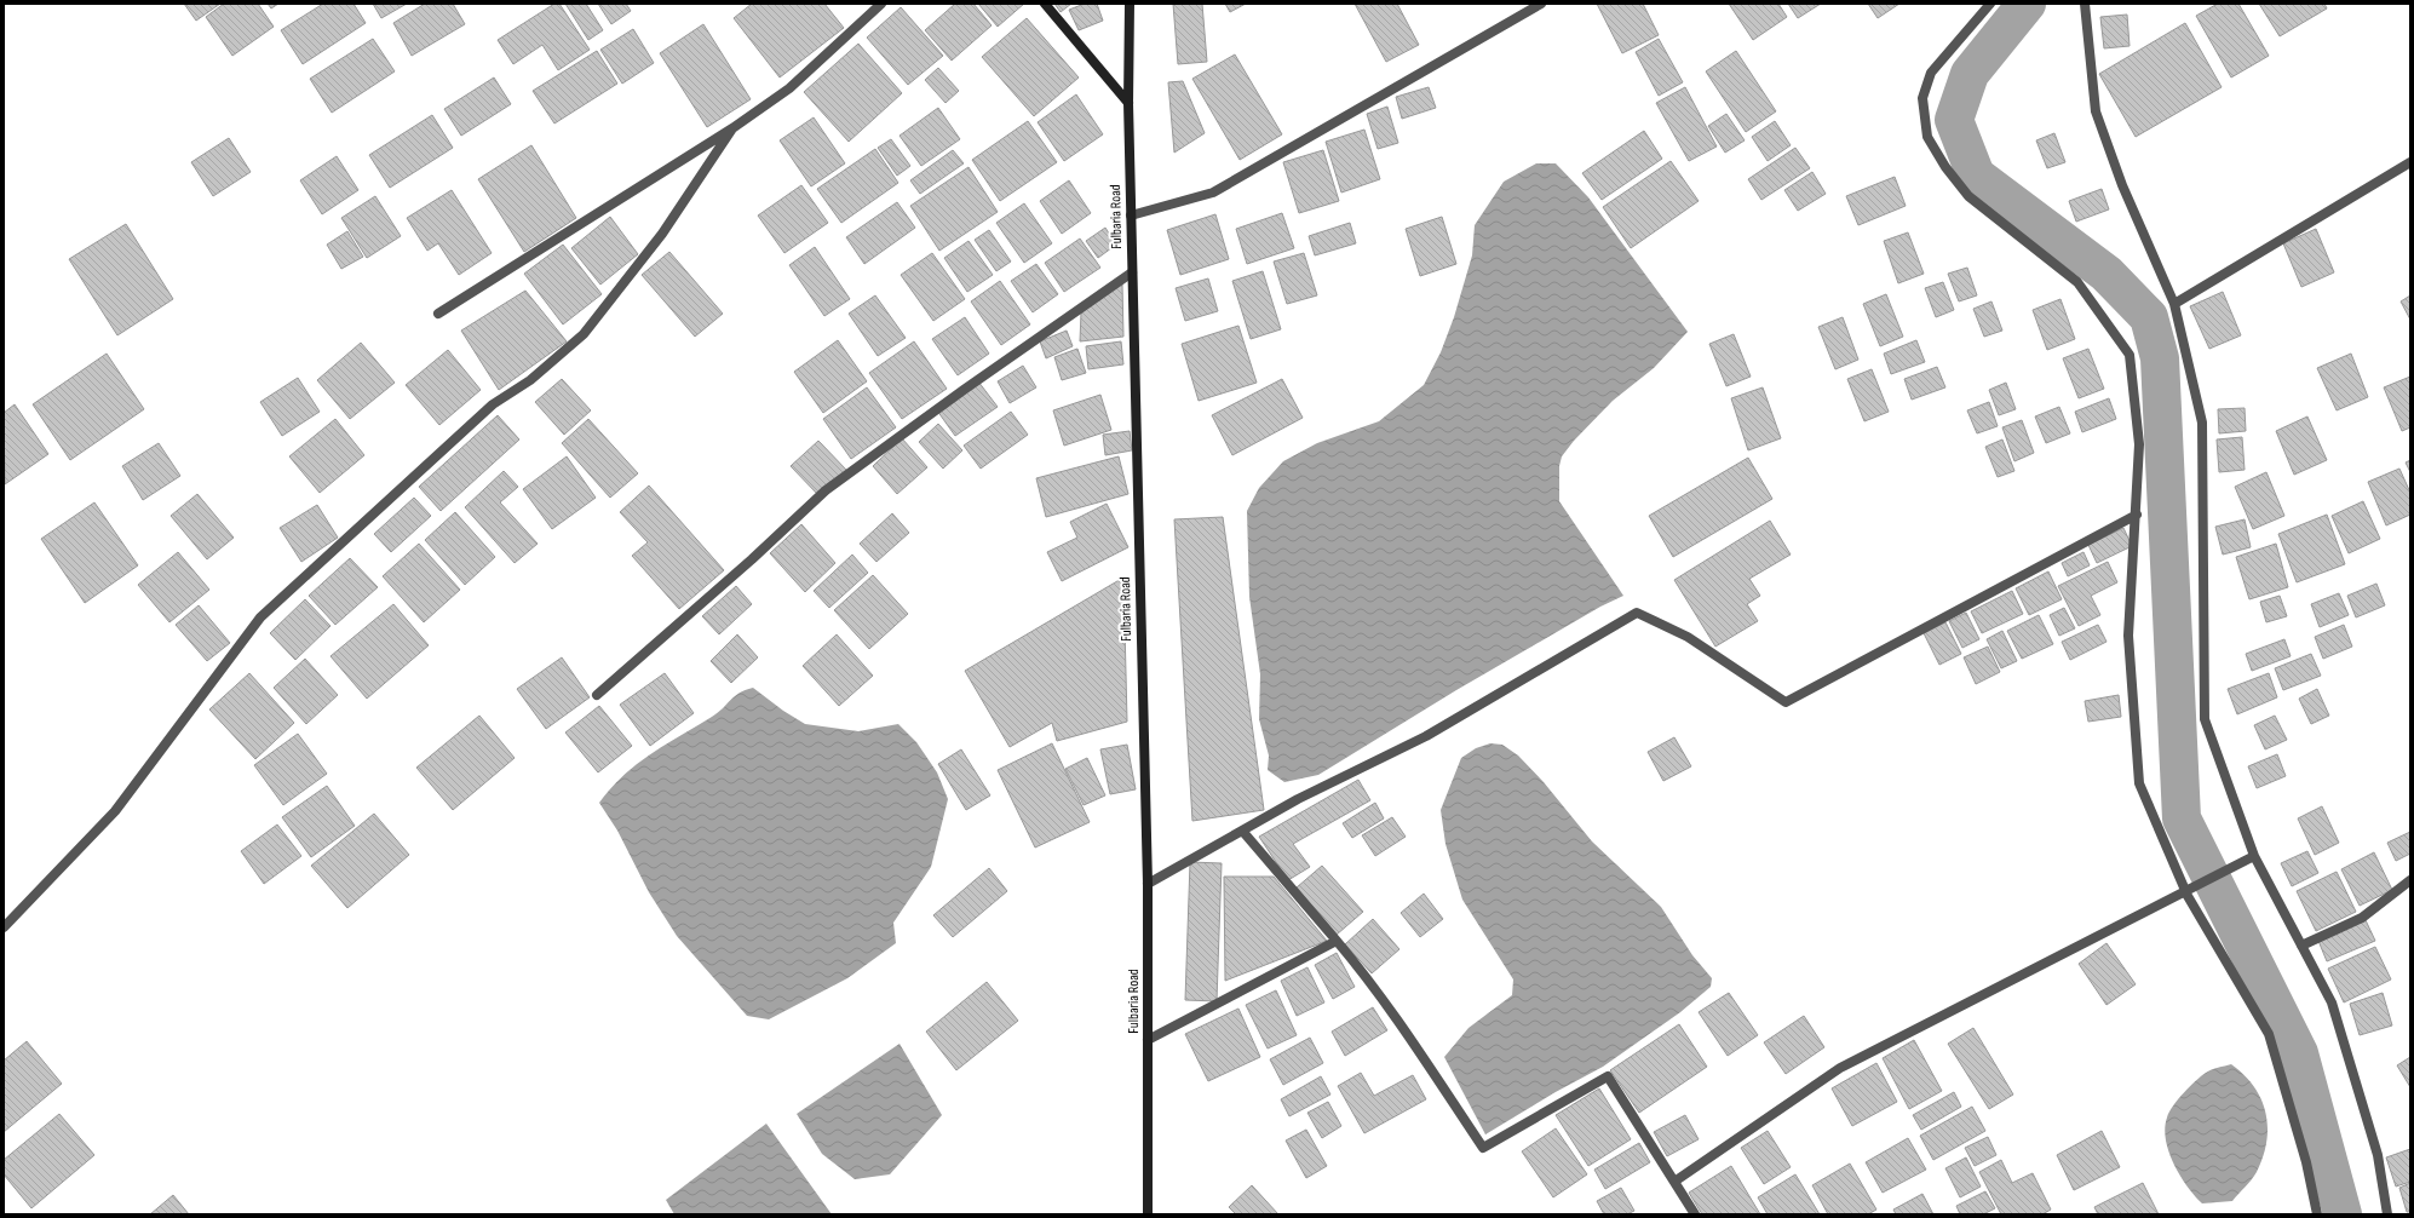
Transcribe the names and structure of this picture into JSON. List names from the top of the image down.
{
  "streets": {
    "main road": ["Fulbaria Road"]
  }
}
